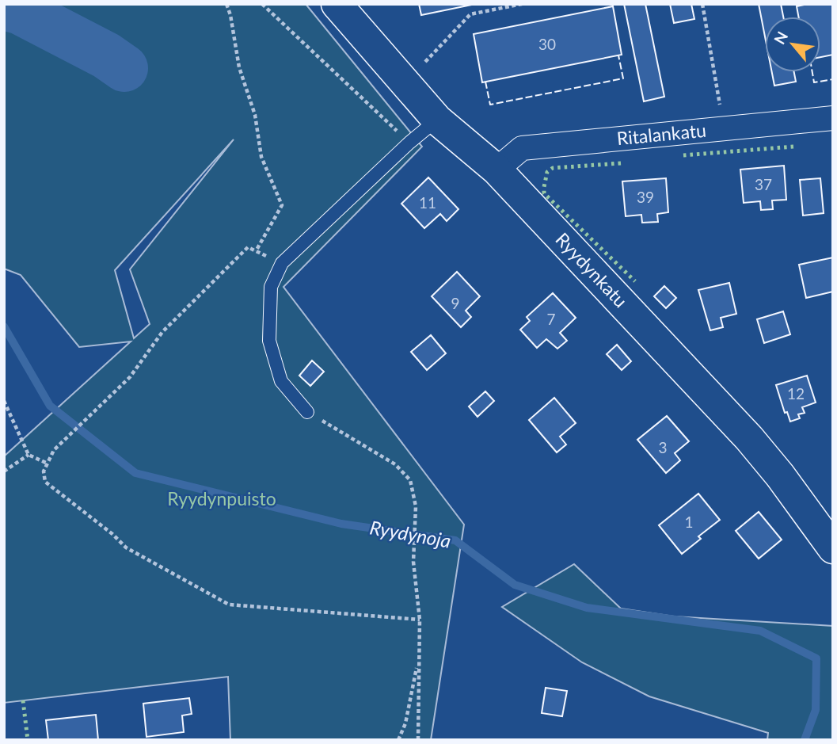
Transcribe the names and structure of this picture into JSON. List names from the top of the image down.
{
  "streets": {
    "street": ["Ritalankatu", "Ryydynkatu"]
  },
  "crossings": [
    ["Ritalankatu", "Ryydynkatu"]
  ],
  "water": ["Ryydynoja"],
  "parks": ["Ryydynpuisto"],
  "house_numbers": [
    "30",
    "37",
    "39",
    "11",
    "9",
    "7",
    "12",
    "3",
    "1"
  ],
  "north": "top left"
}
